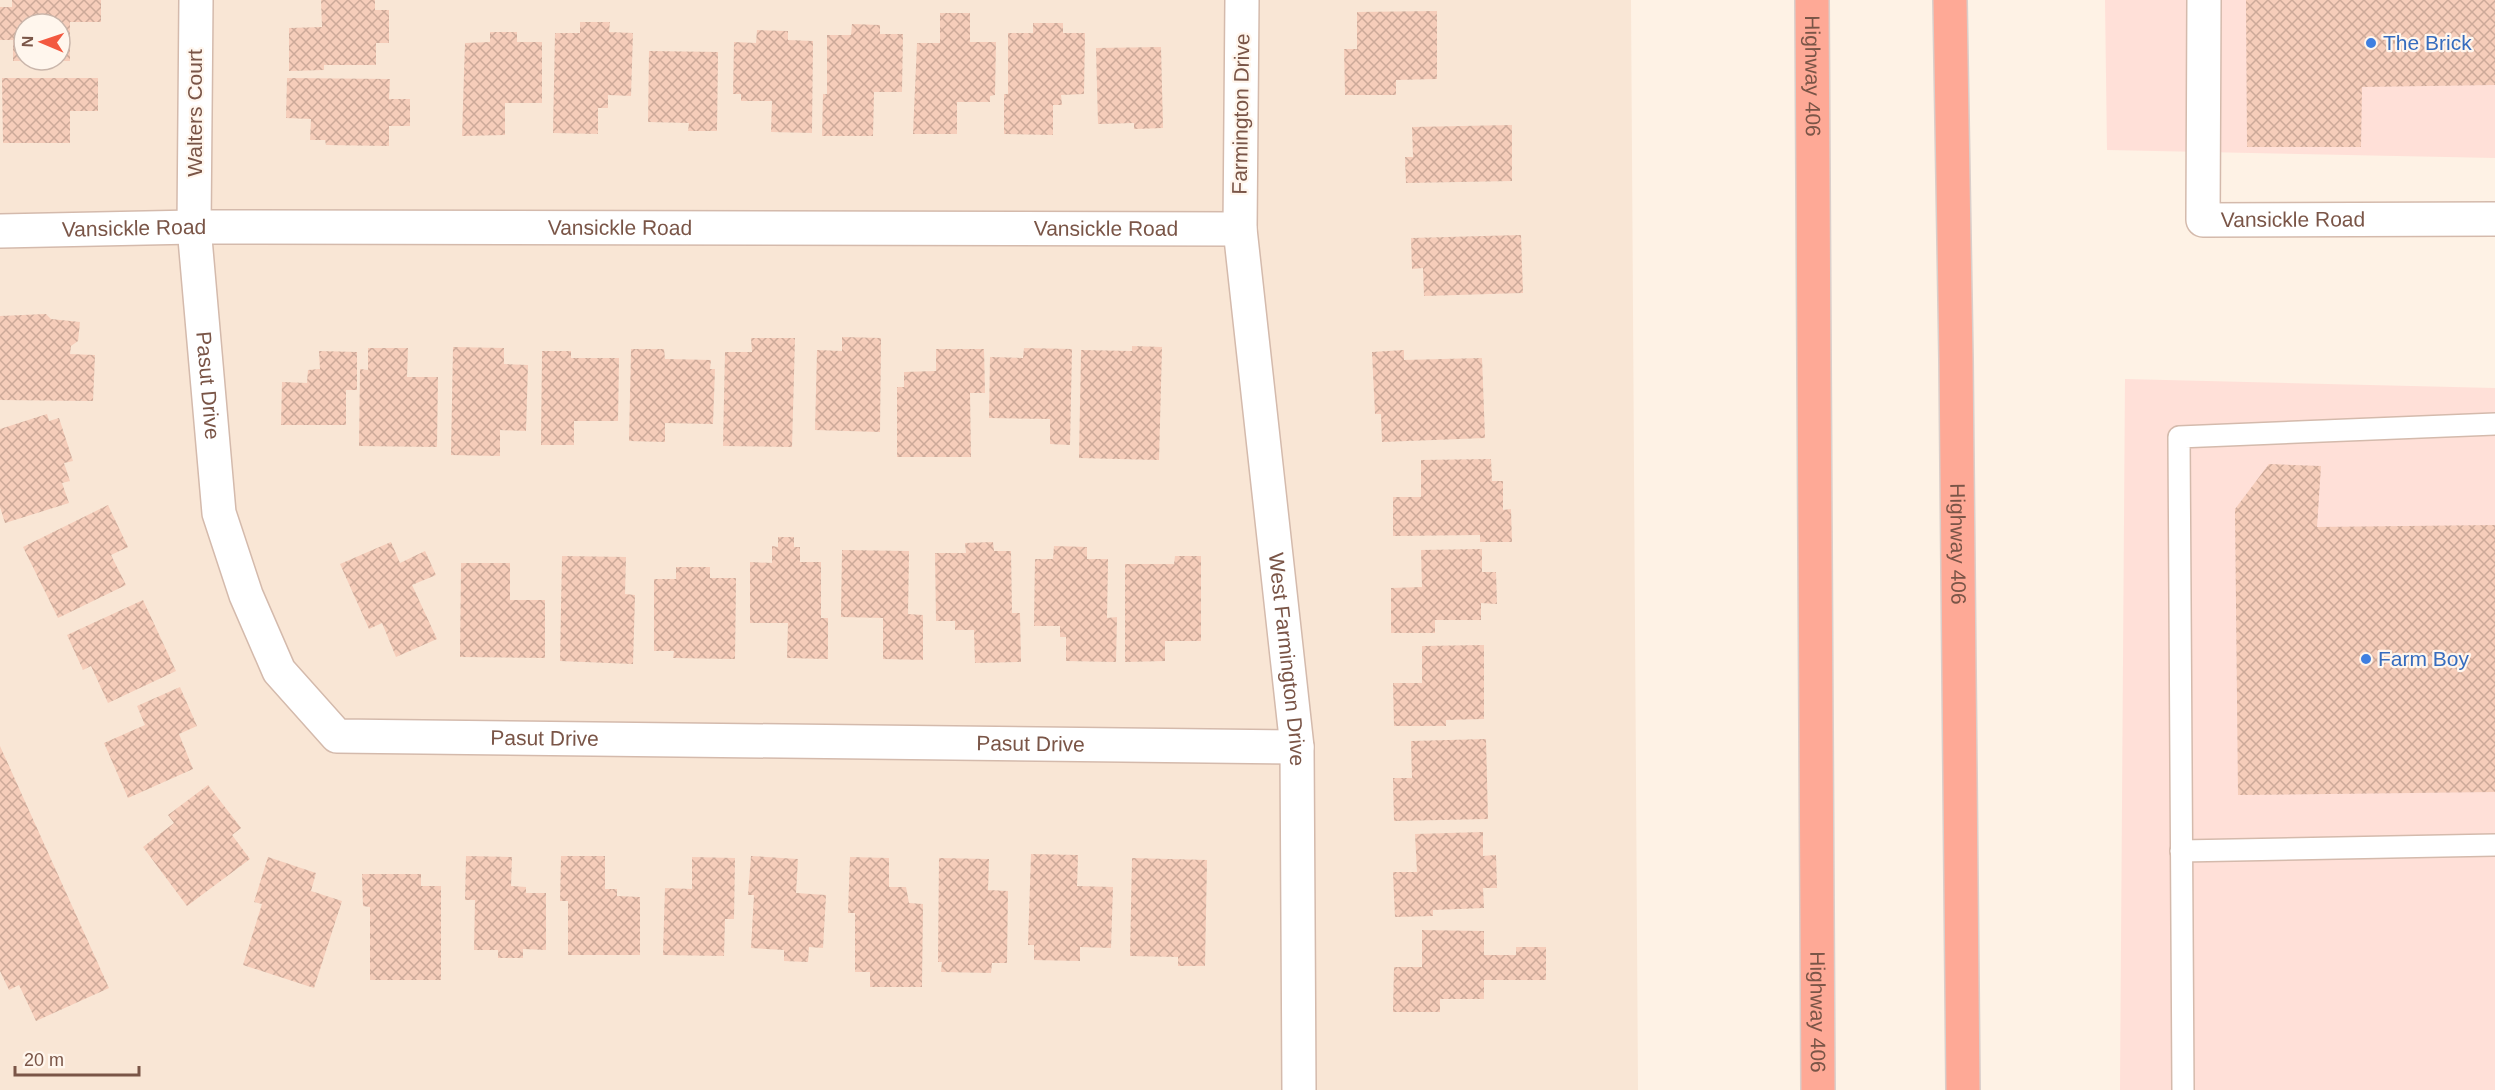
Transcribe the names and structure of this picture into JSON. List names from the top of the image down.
{
  "streets": {
    "highway": ["Highway 406"],
    "street": [
      "Walters Court",
      "Farmington Drive",
      "Vansickle Road",
      "Pasut Drive",
      "West Farmington Drive"
    ]
  },
  "crossings": [
    ["Walters Court", "Vansickle Road"],
    ["Walters Court", "Pasut Drive"],
    ["Farmington Drive", "Vansickle Road"],
    ["Farmington Drive", "West Farmington Drive"],
    ["Vansickle Road", "Pasut Drive"],
    ["Vansickle Road", "West Farmington Drive"],
    ["Pasut Drive", "West Farmington Drive"]
  ],
  "places": ["The Brick", "Farm Boy"],
  "scale_bar": "20 m",
  "north": "left"
}
